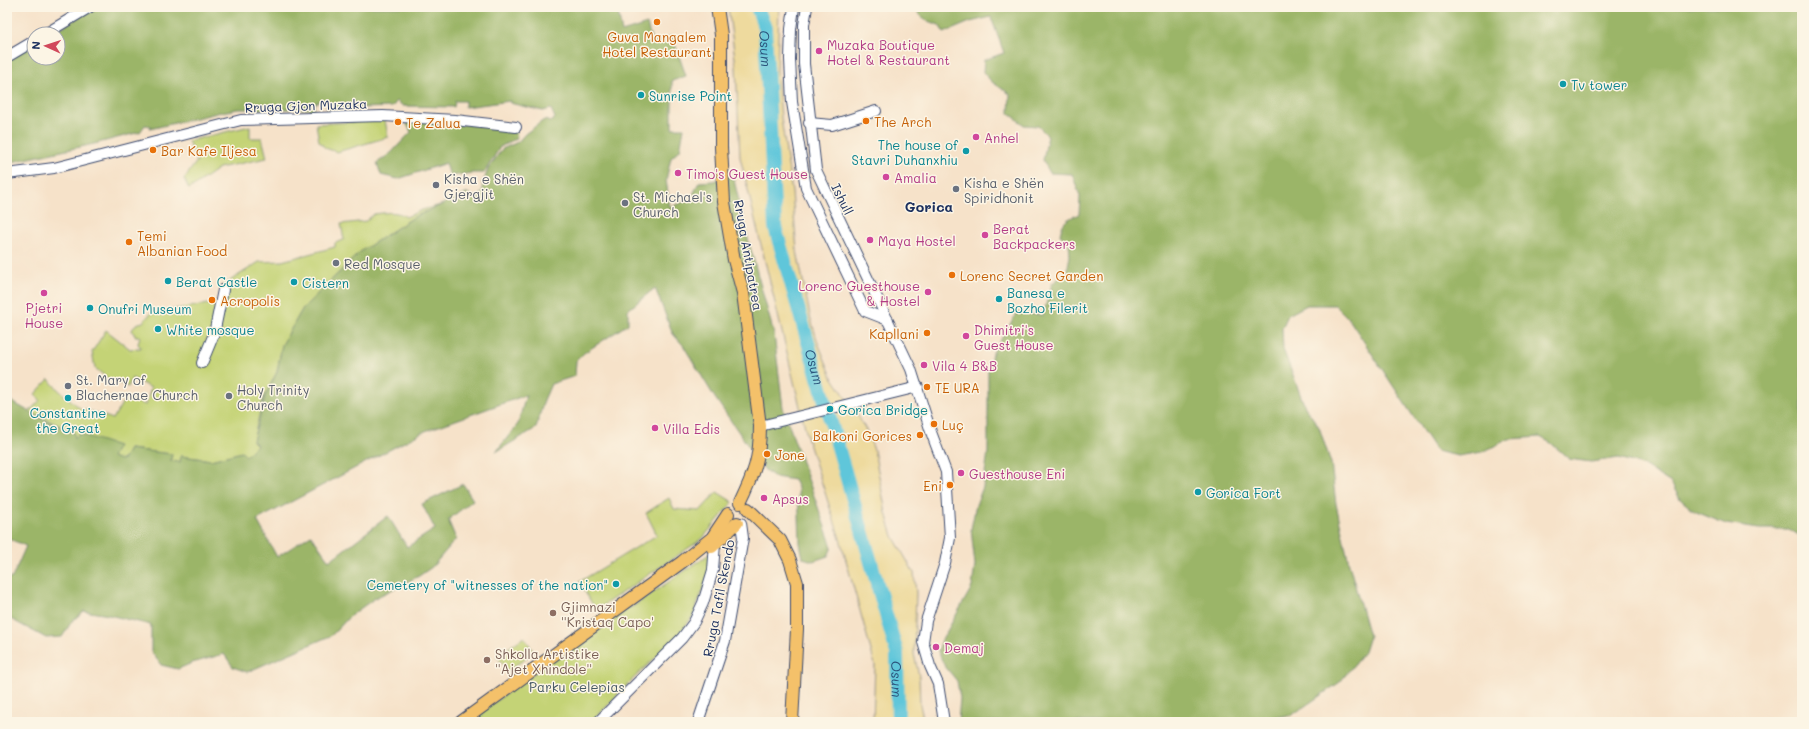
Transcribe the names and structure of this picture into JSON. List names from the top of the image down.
{
  "streets": {
    "main road": ["Rruga Antipatrea"],
    "street": ["Rruga Gjon Muzaka", "Ishull", "Rruga Tafil Skendo"]
  },
  "crossings": [
    ["Rruga Antipatrea", "Rruga Tafil Skendo"]
  ],
  "districts": ["Gorica"],
  "water": ["Osum"],
  "parks": ["Parku Celepias"],
  "places": [
    "Guva Mangalem Hotel Restaurant",
    "Muzaka Boutique Hotel & Restaurant",
    "Tv tower",
    "Sunrise Point",
    "The Arch",
    "Te Zalua",
    "Anhel",
    "Bar Kafe Iljesa",
    "The house of Stavri Duhanxhiu",
    "Timo's Guest House",
    "Amalia",
    "Kisha e Shën Gjergjit",
    "Kisha e Shën Spiridhonit",
    "St. Michael's Church",
    "Berat Backpackers",
    "Maya Hostel",
    "Temi Albanian Food",
    "Red Mosque",
    "Lorenc Secret Garden",
    "Berat Castle",
    "Cistern",
    "Lorenc Guesthouse & Hostel",
    "Pjetri House",
    "Banesa e Bozho Filerit",
    "Acropolis",
    "Onufri Museum",
    "White mosque",
    "Kapllani",
    "Dhimitri's Guest House",
    "Vila 4 B&B",
    "St. Mary of Blachernae Church",
    "TE URA",
    "Holy Trinity Church",
    "Constantine the Great",
    "Gorica Bridge",
    "Luç",
    "Villa Edis",
    "Balkoni Gorices",
    "Jone",
    "Guesthouse Eni",
    "Eni",
    "Gorica Fort",
    "Apsus",
    "Cemetery of \"witnesses of the nation\"",
    "Gjimnazi ''Kristaq Capo'",
    "Demaj",
    "Shkolla Artistike ''Ajet Xhindole''"
  ],
  "north": "left"
}
